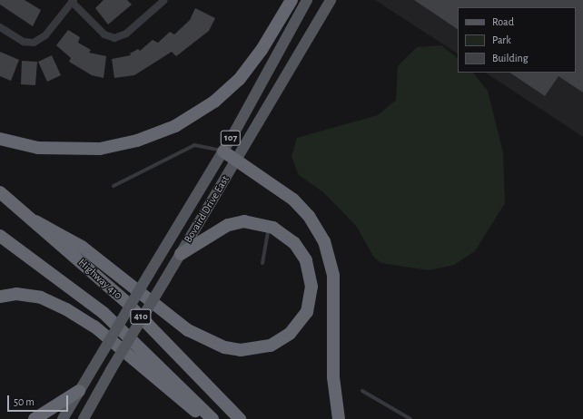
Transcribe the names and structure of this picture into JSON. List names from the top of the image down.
{
  "streets": {
    "highway": ["Highway 410", "410"],
    "main road": ["107", "Bovaird Drive East"]
  },
  "legend": ["Road", "Park", "Building"],
  "scale_bar": "50 m"
}
